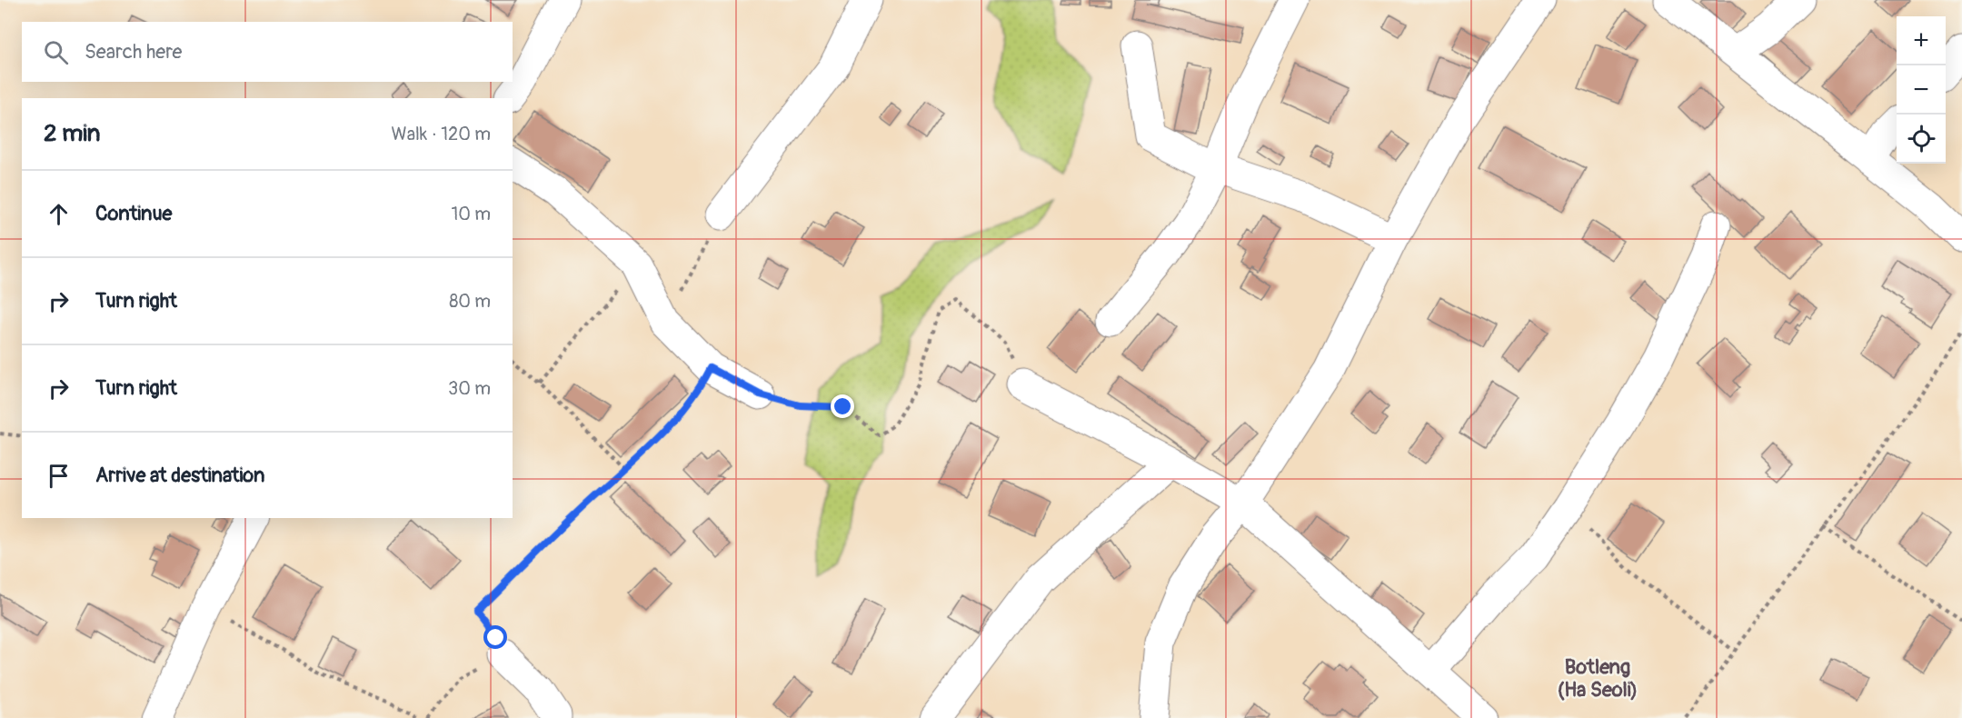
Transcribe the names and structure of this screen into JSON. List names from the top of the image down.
{
  "districts": ["Botleng (Ha Seoli)"],
  "page": {
    "map_buttons": ["+", "−"],
    "search": "Search here",
    "heading": ["2 min", "Walk · 120 m"],
    "list": [
      ["Continue", "10 m"],
      ["Turn right", "80 m"],
      ["Turn right", "30 m"],
      "Arrive at destination"
    ]
  }
}
